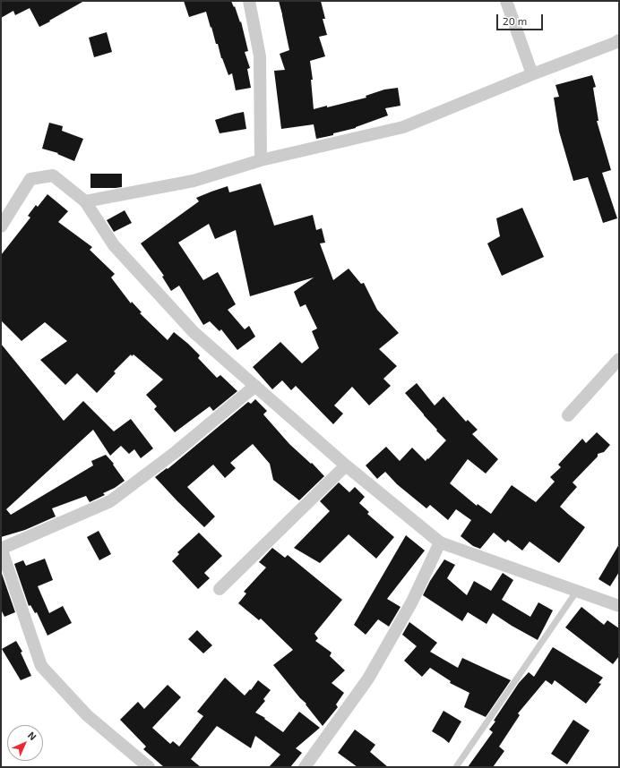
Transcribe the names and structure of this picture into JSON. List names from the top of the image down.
{
  "scale_bar": "20 m",
  "north": "top right"
}
